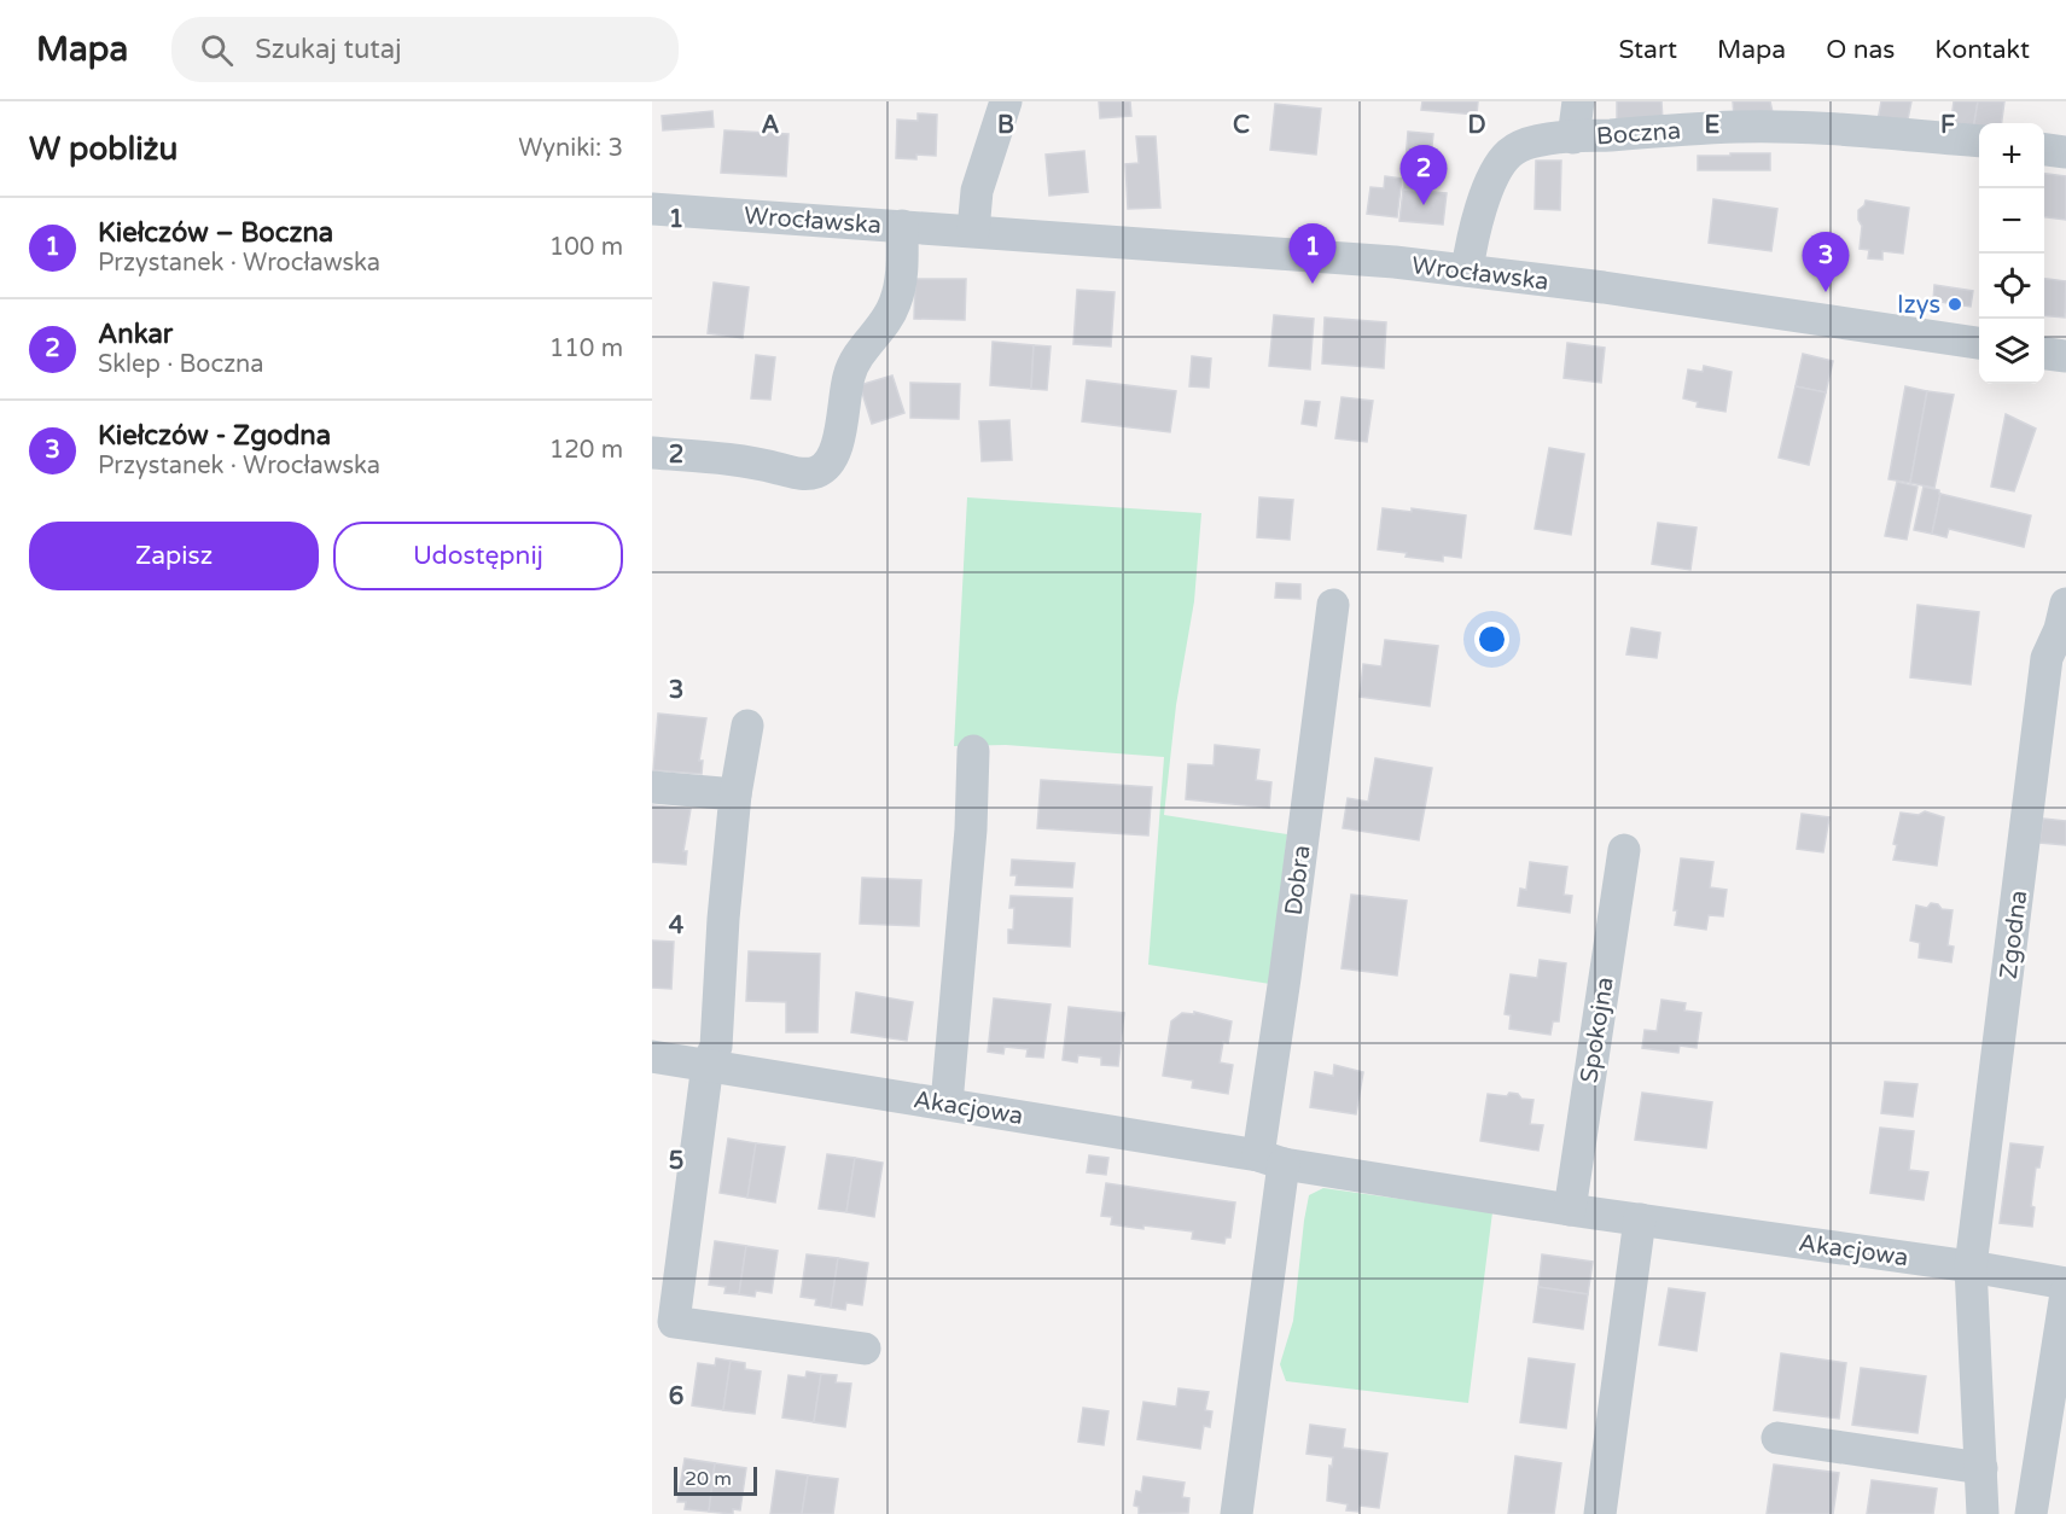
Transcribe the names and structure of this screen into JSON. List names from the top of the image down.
{
  "streets": {
    "street": [
      "Boczna",
      "Wrocławska",
      "Dobra",
      "Zgodna",
      "Spokojna",
      "Akacjowa"
    ]
  },
  "crossings": [
    ["Boczna", "Wrocławska"],
    ["Dobra", "Akacjowa"],
    ["Zgodna", "Akacjowa"],
    ["Spokojna", "Akacjowa"]
  ],
  "places": ["Izys"],
  "scale_bar": "20 m",
  "page": {
    "header": "Mapa",
    "search": "Szukaj tutaj",
    "nav": [
      "Start",
      "Mapa",
      "O nas",
      "Kontakt"
    ],
    "heading": ["W pobliżu", "Wyniki: 3"],
    "map_buttons": ["+", "−"],
    "pins": ["2", "1", "3"],
    "list": [
      {
        "mark": "1",
        "name": "Kiełczów – Boczna",
        "note": "Przystanek · Wrocławska",
        "value": "100 m"
      },
      {
        "mark": "2",
        "name": "Ankar",
        "note": "Sklep · Boczna",
        "value": "110 m"
      },
      {
        "mark": "3",
        "name": "Kiełczów - Zgodna",
        "note": "Przystanek · Wrocławska",
        "value": "120 m"
      }
    ],
    "buttons": ["Zapisz", "Udostępnij"],
    "scale": "20 m"
  },
  "grid": {
    "columns": [
      "A",
      "B",
      "C",
      "D",
      "E",
      "F"
    ],
    "rows": [
      "1",
      "2",
      "3",
      "4",
      "5",
      "6"
    ]
  }
}
